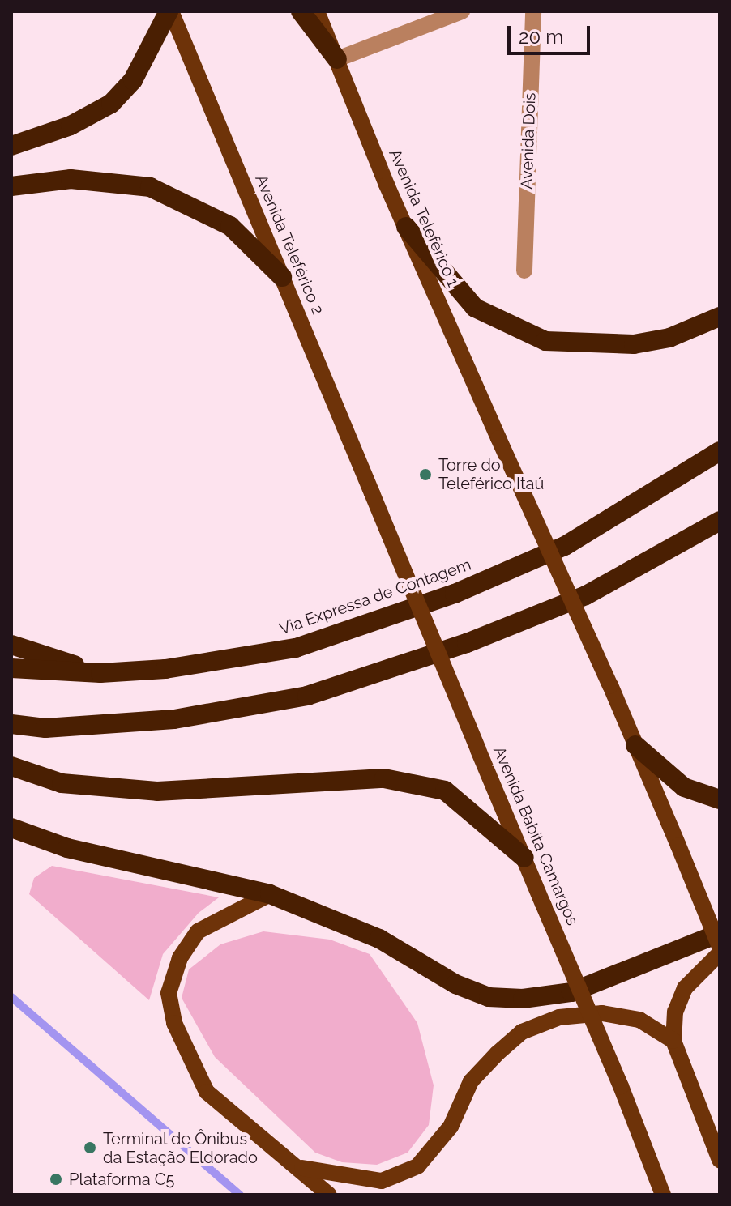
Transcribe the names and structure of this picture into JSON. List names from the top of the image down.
{
  "streets": {
    "highway": ["Via Expressa de Contagem"],
    "main road": ["Avenida Teleférico 1", "Avenida Teleférico 2", "Avenida Babita Camargos"],
    "street": ["Avenida Dois"]
  },
  "crossings": [
    ["Avenida Teleférico 2", "Avenida Babita Camargos"]
  ],
  "places": ["Torre do Teleférico Itaú", "Terminal de Ônibus da Estação Eldorado", "Plataforma C5"],
  "scale_bar": "20 m"
}
